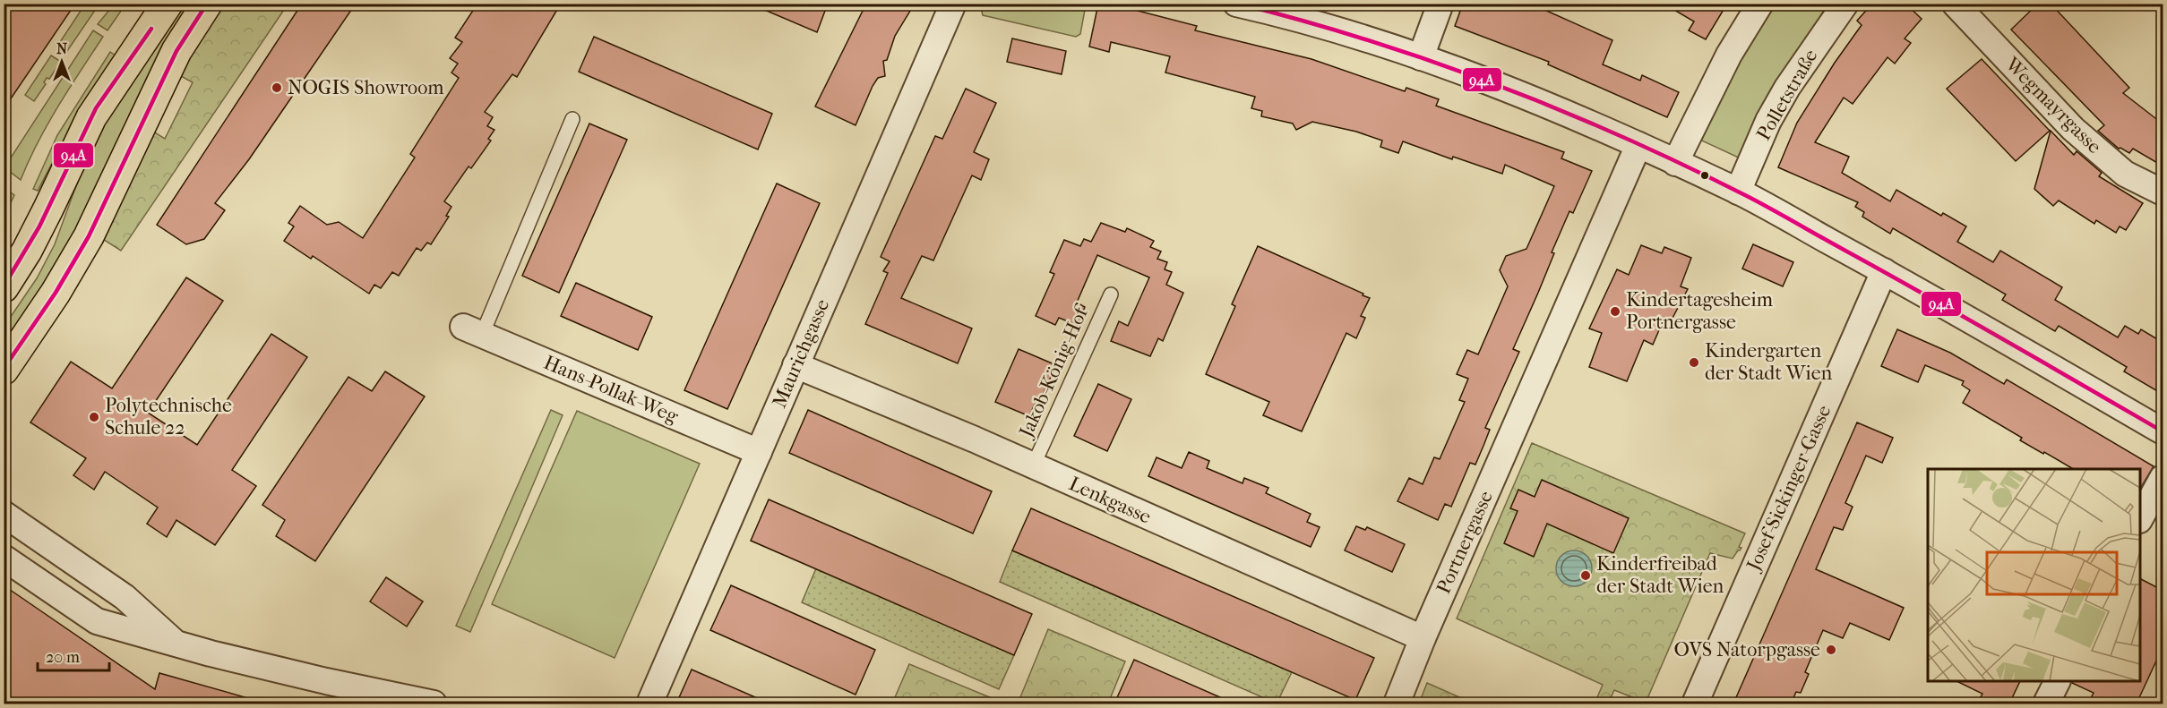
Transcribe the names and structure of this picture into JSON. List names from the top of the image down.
{
  "streets": {
    "street": [
      "Polletstraße",
      "Wegmayrgasse",
      "Maurichgasse",
      "Hans-Pollak-Weg",
      "Josef-Sickinger-Gasse",
      "Lenkgasse",
      "Portnergasse"
    ],
    "lane": ["Jakob-König-Hof"]
  },
  "crossings": [
    ["Maurichgasse", "Hans-Pollak-Weg"],
    ["Maurichgasse", "Lenkgasse"],
    ["Jakob-König-Hof", "Lenkgasse"],
    ["Lenkgasse", "Portnergasse"]
  ],
  "places": [
    "NOGIS Showroom",
    "Kindertagesheim Portnergasse",
    "Kindergarten der Stadt Wien",
    "Polytechnische Schule 22",
    "Kinderfreibad der Stadt Wien",
    "OVS Natorpgasse"
  ],
  "lines": ["transit line 94A"],
  "scale_bar": "20 m",
  "north": "top"
}
